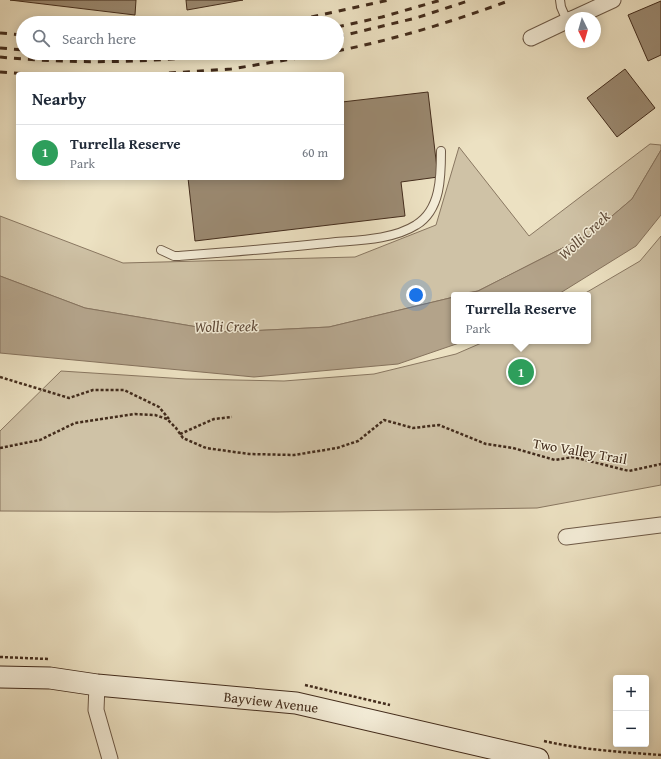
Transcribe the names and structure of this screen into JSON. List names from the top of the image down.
{
  "streets": {
    "main road": ["Bayview Avenue"],
    "path": ["Two Valley Trail"]
  },
  "water": ["Wolli Creek"],
  "north": "bottom",
  "page": {
    "search": "Search here",
    "heading": "Nearby",
    "list": [
      {
        "mark": "1",
        "name": "Turrella Reserve",
        "note": "Park",
        "value": "60 m"
      }
    ],
    "popup": ["Turrella Reserve", "Park"],
    "pins": "1",
    "map_buttons": ["+", "−"]
  }
}
